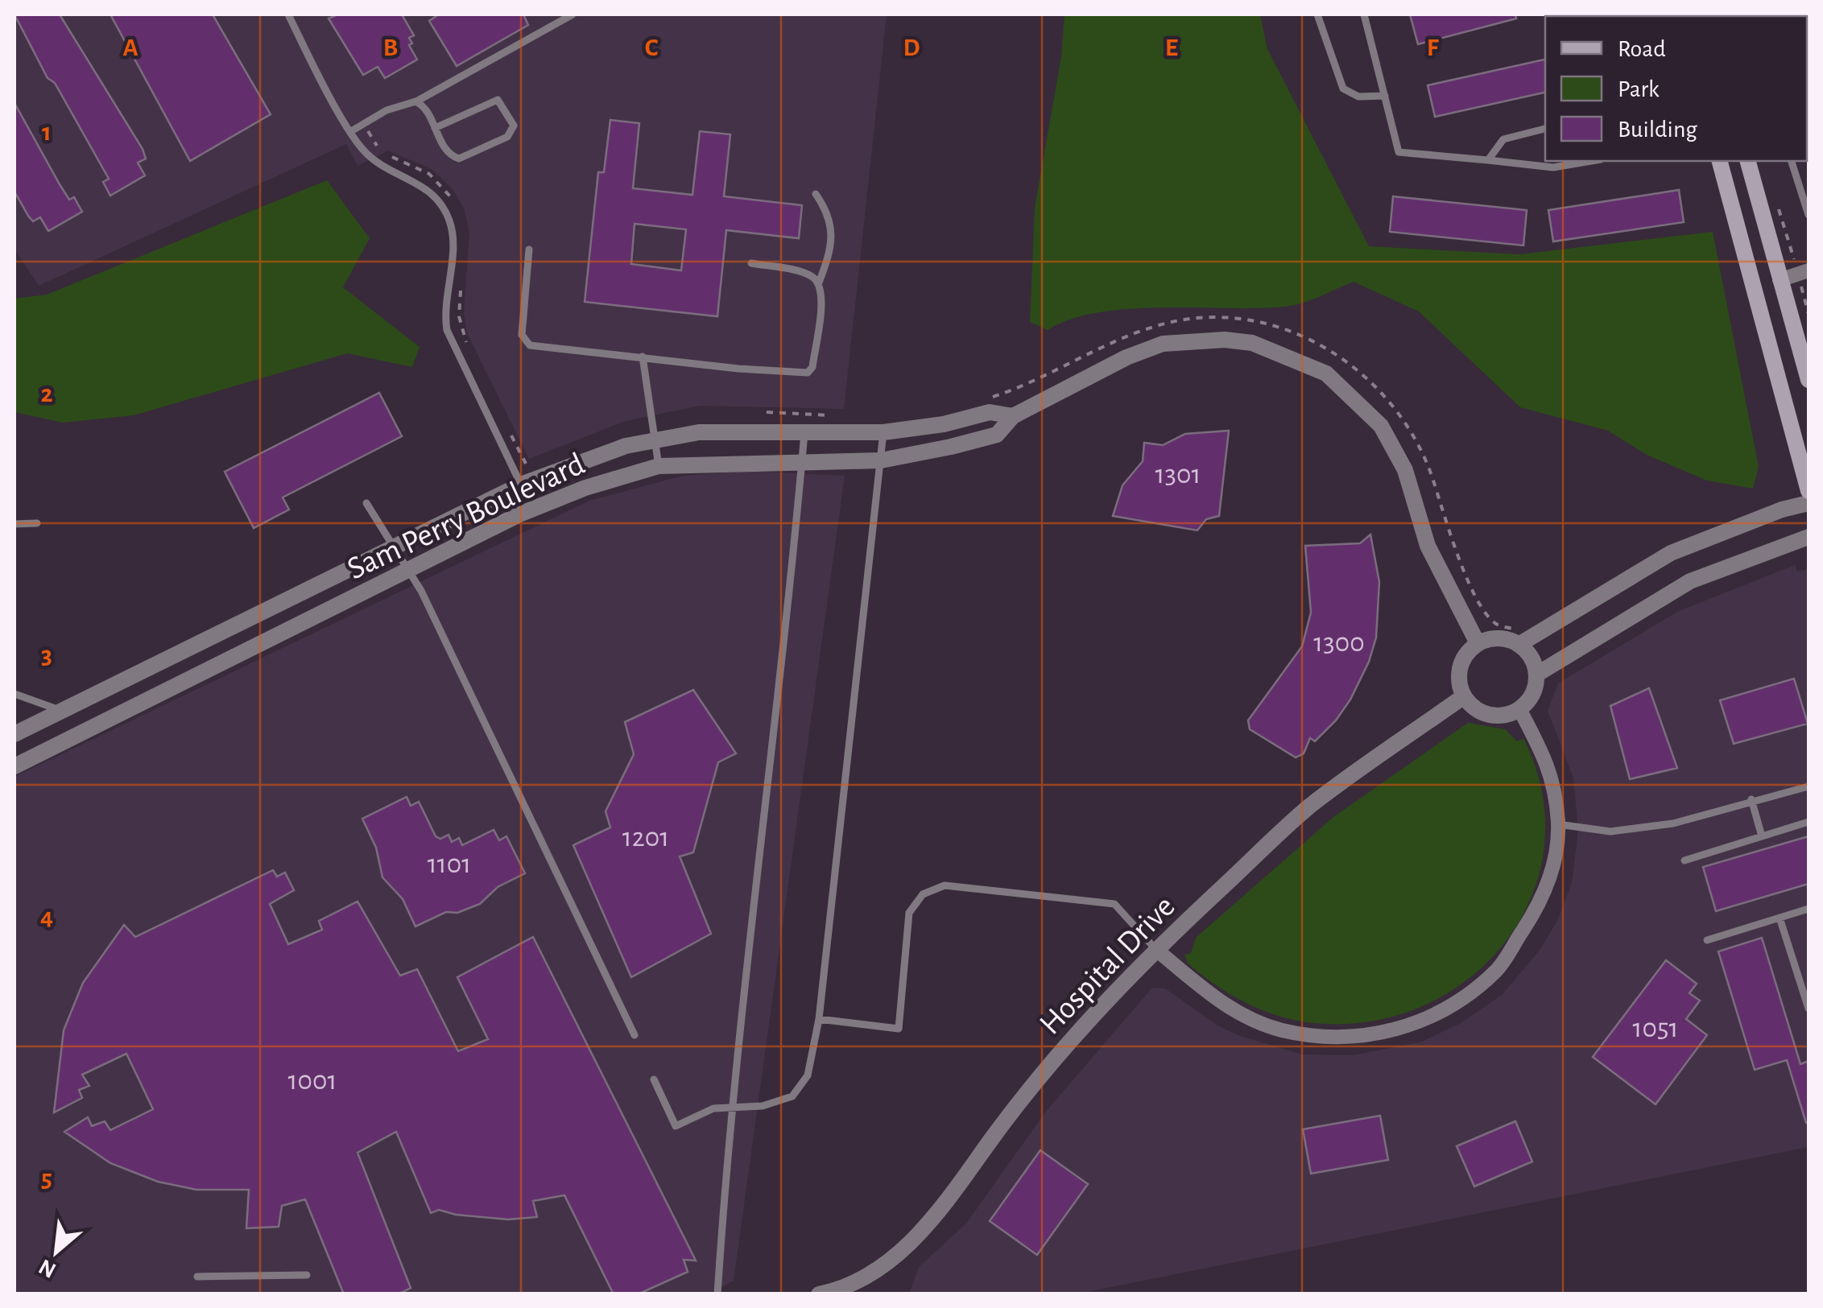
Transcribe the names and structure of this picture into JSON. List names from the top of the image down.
{
  "streets": {
    "street": ["Sam Perry Boulevard", "Hospital Drive"]
  },
  "crossings": [
    ["Sam Perry Boulevard", "Hospital Drive"]
  ],
  "house_numbers": [
    "1301",
    "1300",
    "1201",
    "1101",
    "1051",
    "1001"
  ],
  "legend": ["Road", "Park", "Building"],
  "north": "bottom left",
  "grid": {
    "columns": [
      "A",
      "B",
      "C",
      "D",
      "E",
      "F"
    ],
    "rows": [
      "1",
      "2",
      "3",
      "4",
      "5"
    ]
  }
}
